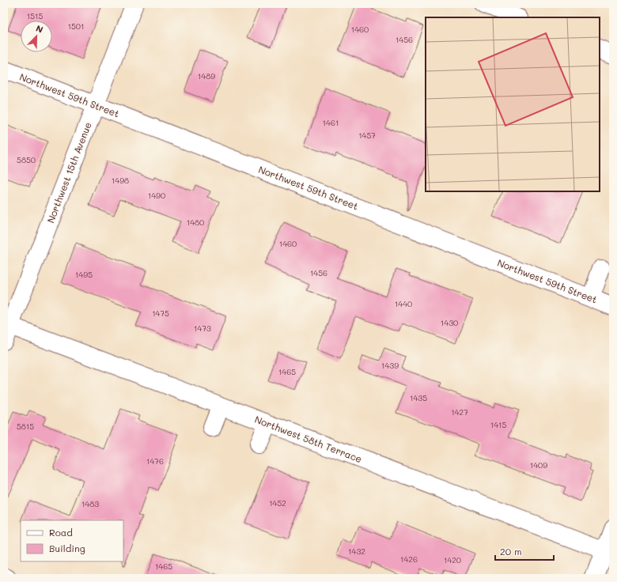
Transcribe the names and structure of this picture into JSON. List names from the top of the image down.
{
  "streets": {
    "street": ["Northwest 59th Street", "Northwest 15th Avenue", "Northwest 58th Terrace"]
  },
  "crossings": [
    ["Northwest 59th Street", "Northwest 15th Avenue"],
    ["Northwest 15th Avenue", "Northwest 58th Terrace"]
  ],
  "house_numbers": [
    "1515",
    "1501",
    "1460",
    "1456",
    "1489",
    "1461",
    "1457",
    "5850",
    "1498",
    "1490",
    "1480",
    "1460",
    "1456",
    "1495",
    "1440",
    "1475",
    "1430",
    "1473",
    "1439",
    "1465",
    "1435",
    "1427",
    "1415",
    "5815",
    "1476",
    "1409",
    "1452",
    "1483",
    "1432",
    "1426",
    "1420",
    "1465"
  ],
  "legend": ["Road", "Building"],
  "scale_bar": "20 m",
  "north": "top right"
}
